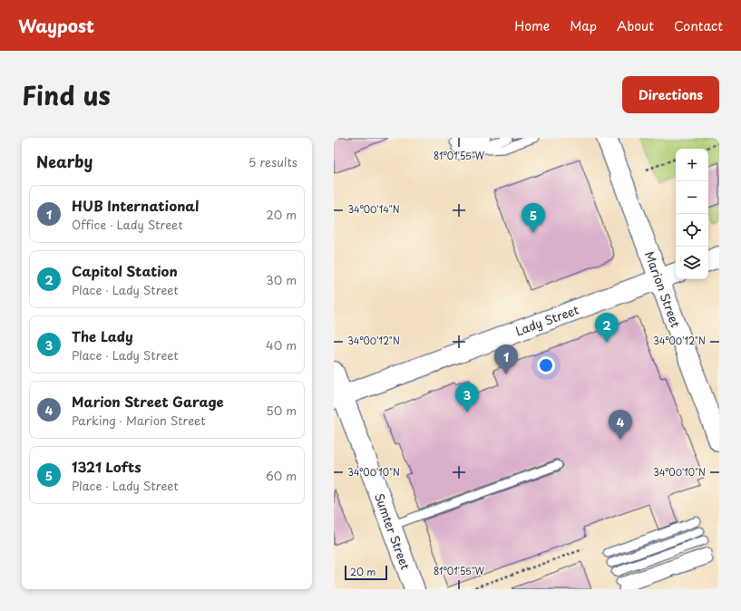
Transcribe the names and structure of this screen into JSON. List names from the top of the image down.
{
  "streets": {
    "street": ["Marion Street", "Lady Street", "Sumter Street"]
  },
  "crossings": [
    ["Marion Street", "Lady Street"],
    ["Lady Street", "Sumter Street"]
  ],
  "scale_bar": "20 m",
  "page": {
    "header": "Waypost",
    "nav": [
      "Home",
      "Map",
      "About",
      "Contact"
    ],
    "title": "Find us",
    "buttons": "Directions",
    "heading": ["Nearby", "5 results"],
    "map_buttons": ["+", "−"],
    "list": [
      {
        "mark": "1",
        "name": "HUB International",
        "note": "Office · Lady Street",
        "value": "20 m"
      },
      {
        "mark": "2",
        "name": "Capitol Station",
        "note": "Place · Lady Street",
        "value": "30 m"
      },
      {
        "mark": "3",
        "name": "The Lady",
        "note": "Place · Lady Street",
        "value": "40 m"
      },
      {
        "mark": "4",
        "name": "Marion Street Garage",
        "note": "Parking · Marion Street",
        "value": "50 m"
      },
      {
        "mark": "5",
        "name": "1321 Lofts",
        "note": "Place · Lady Street",
        "value": "60 m"
      }
    ],
    "pins": [
      "5",
      "2",
      "1",
      "3",
      "4"
    ],
    "scale": "20 m"
  },
  "coordinates": [
    "81°01'55\"W",
    "34°00'14\"N",
    "34°00'12\"N",
    "34°00'10\"N"
  ]
}
